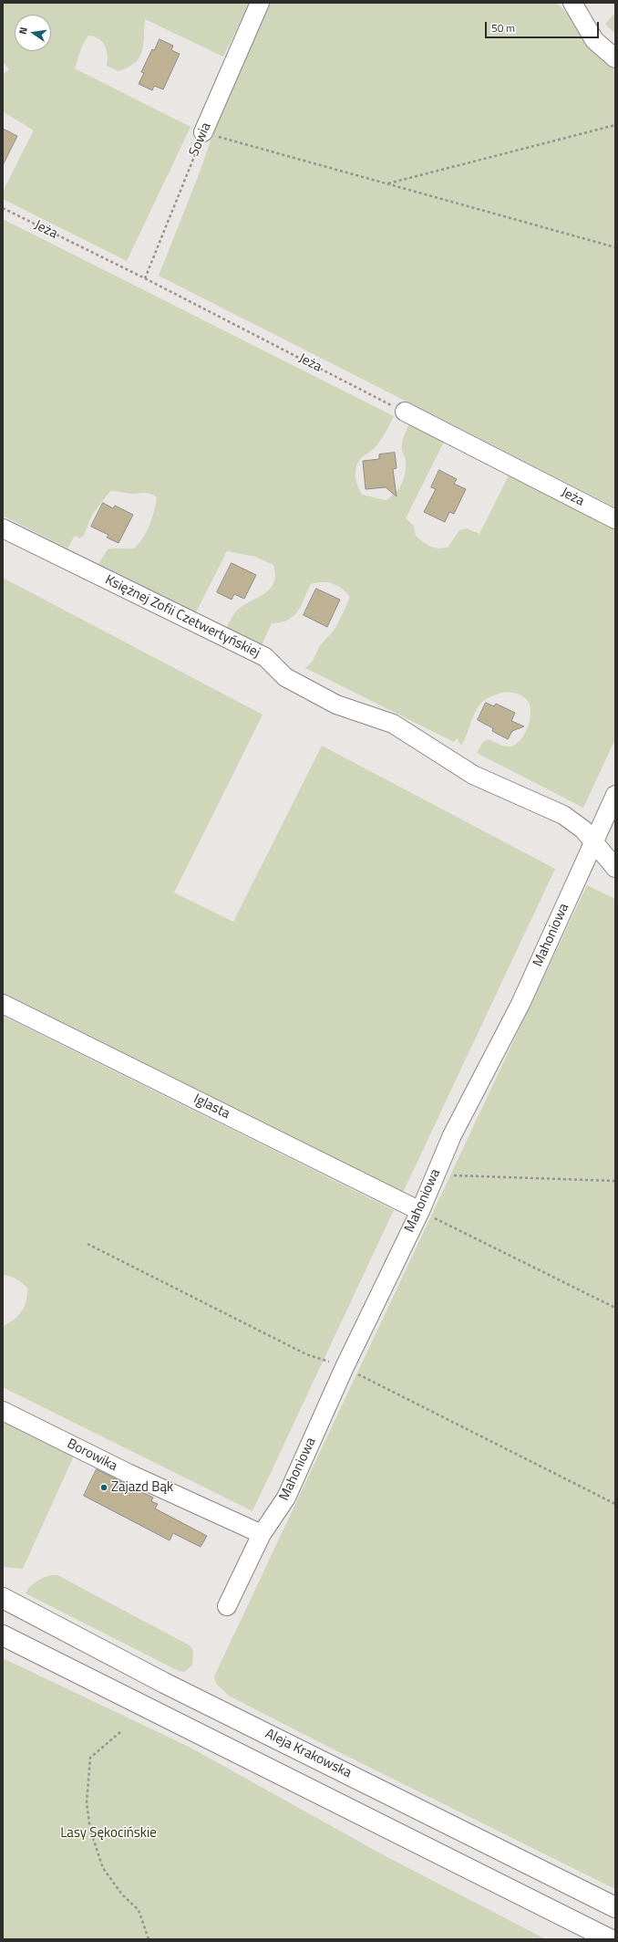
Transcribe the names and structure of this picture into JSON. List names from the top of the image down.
{
  "streets": {
    "main road": ["Aleja Krakowska"],
    "street": [
      "Sowia",
      "Jeża",
      "Księżnej Zofii Czetwertyńskiej",
      "Mahoniowa",
      "Iglasta",
      "Borowika"
    ]
  },
  "crossings": [
    ["Sowia", "Jeża"],
    ["Księżnej Zofii Czetwertyńskiej", "Mahoniowa"],
    ["Mahoniowa", "Iglasta"],
    ["Mahoniowa", "Borowika"]
  ],
  "parks": ["Lasy Sękocińskie"],
  "places": ["Zajazd Bąk"],
  "scale_bar": "50 m",
  "north": "left"
}
